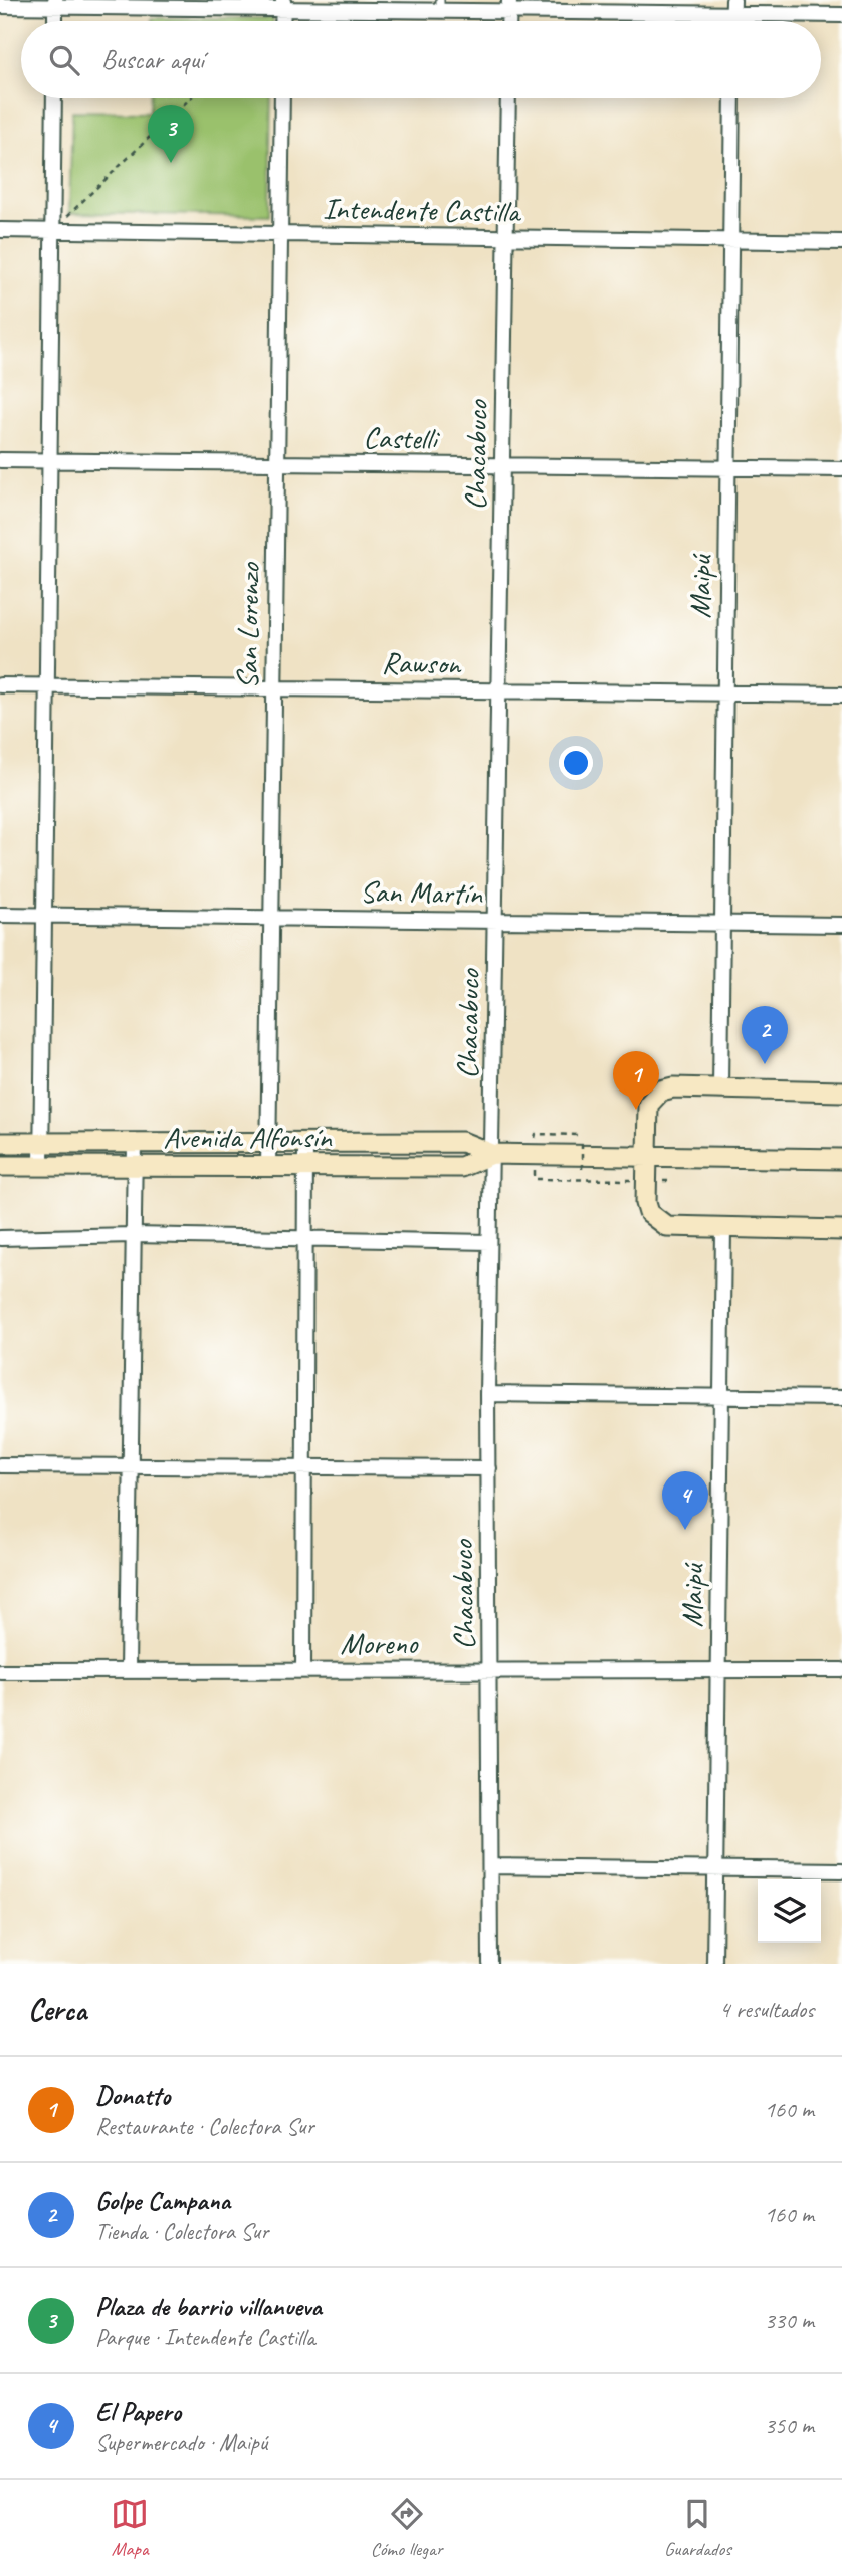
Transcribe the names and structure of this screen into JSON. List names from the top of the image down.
{
  "streets": {
    "main road": ["Avenida Alfonsín"],
    "street": [
      "Intendente Castilla",
      "Castelli",
      "Chacabuco",
      "Maipú",
      "San Lorenzo",
      "Rawson",
      "San Martín",
      "Moreno"
    ]
  },
  "crossings": [
    ["Intendente Castilla", "Chacabuco"],
    ["Intendente Castilla", "Maipú"],
    ["Intendente Castilla", "San Lorenzo"],
    ["Castelli", "Chacabuco"],
    ["Castelli", "Maipú"],
    ["Castelli", "San Lorenzo"],
    ["Chacabuco", "Rawson"],
    ["Chacabuco", "San Martín"],
    ["Chacabuco", "Avenida Alfonsín"],
    ["Chacabuco", "Moreno"],
    ["Maipú", "Rawson"],
    ["Maipú", "San Martín"],
    ["Maipú", "Moreno"],
    ["San Lorenzo", "Rawson"],
    ["San Lorenzo", "San Martín"],
    ["San Lorenzo", "Avenida Alfonsín"]
  ],
  "page": {
    "search": "Buscar aquí",
    "pins": [
      "3",
      "2",
      "1",
      "4"
    ],
    "heading": ["Cerca", "4 resultados"],
    "list": [
      {
        "mark": "1",
        "name": "Donatto",
        "note": "Restaurante · Colectora Sur",
        "value": "160 m"
      },
      {
        "mark": "2",
        "name": "Golpe Campana",
        "note": "Tienda · Colectora Sur",
        "value": "160 m"
      },
      {
        "mark": "3",
        "name": "Plaza de barrio villanueva",
        "note": "Parque · Intendente Castilla",
        "value": "330 m"
      },
      {
        "mark": "4",
        "name": "El Papero",
        "note": "Supermercado · Maipú",
        "value": "350 m"
      }
    ],
    "nav": ["Mapa", "Cómo llegar", "Guardados"]
  }
}
